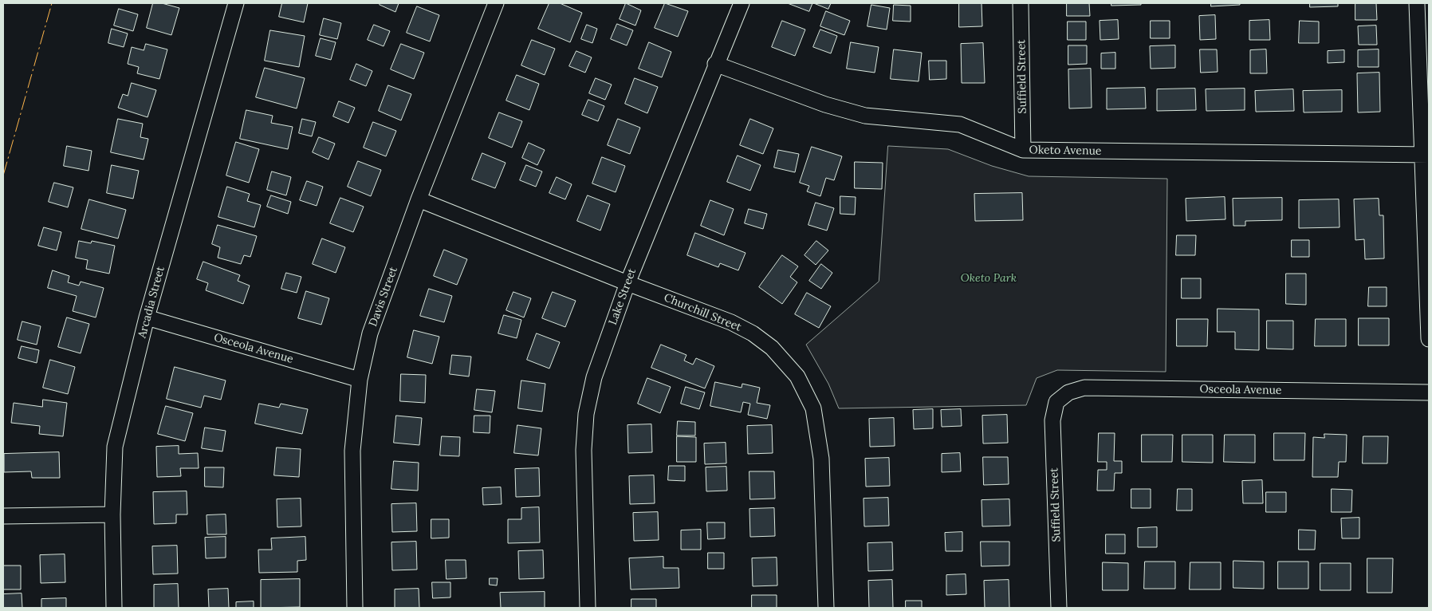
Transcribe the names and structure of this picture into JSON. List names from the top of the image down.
{
  "streets": {
    "street": [
      "Suffield Street",
      "Oketo Avenue",
      "Davis Street",
      "Lake Street",
      "Arcadia Street",
      "Churchill Street",
      "Osceola Avenue"
    ]
  },
  "crossings": [
    ["Suffield Street", "Oketo Avenue"],
    ["Suffield Street", "Osceola Avenue"],
    ["Oketo Avenue", "Lake Street"],
    ["Davis Street", "Churchill Street"],
    ["Davis Street", "Osceola Avenue"],
    ["Lake Street", "Churchill Street"],
    ["Arcadia Street", "Osceola Avenue"]
  ],
  "parks": ["Oketo Park"]
}
